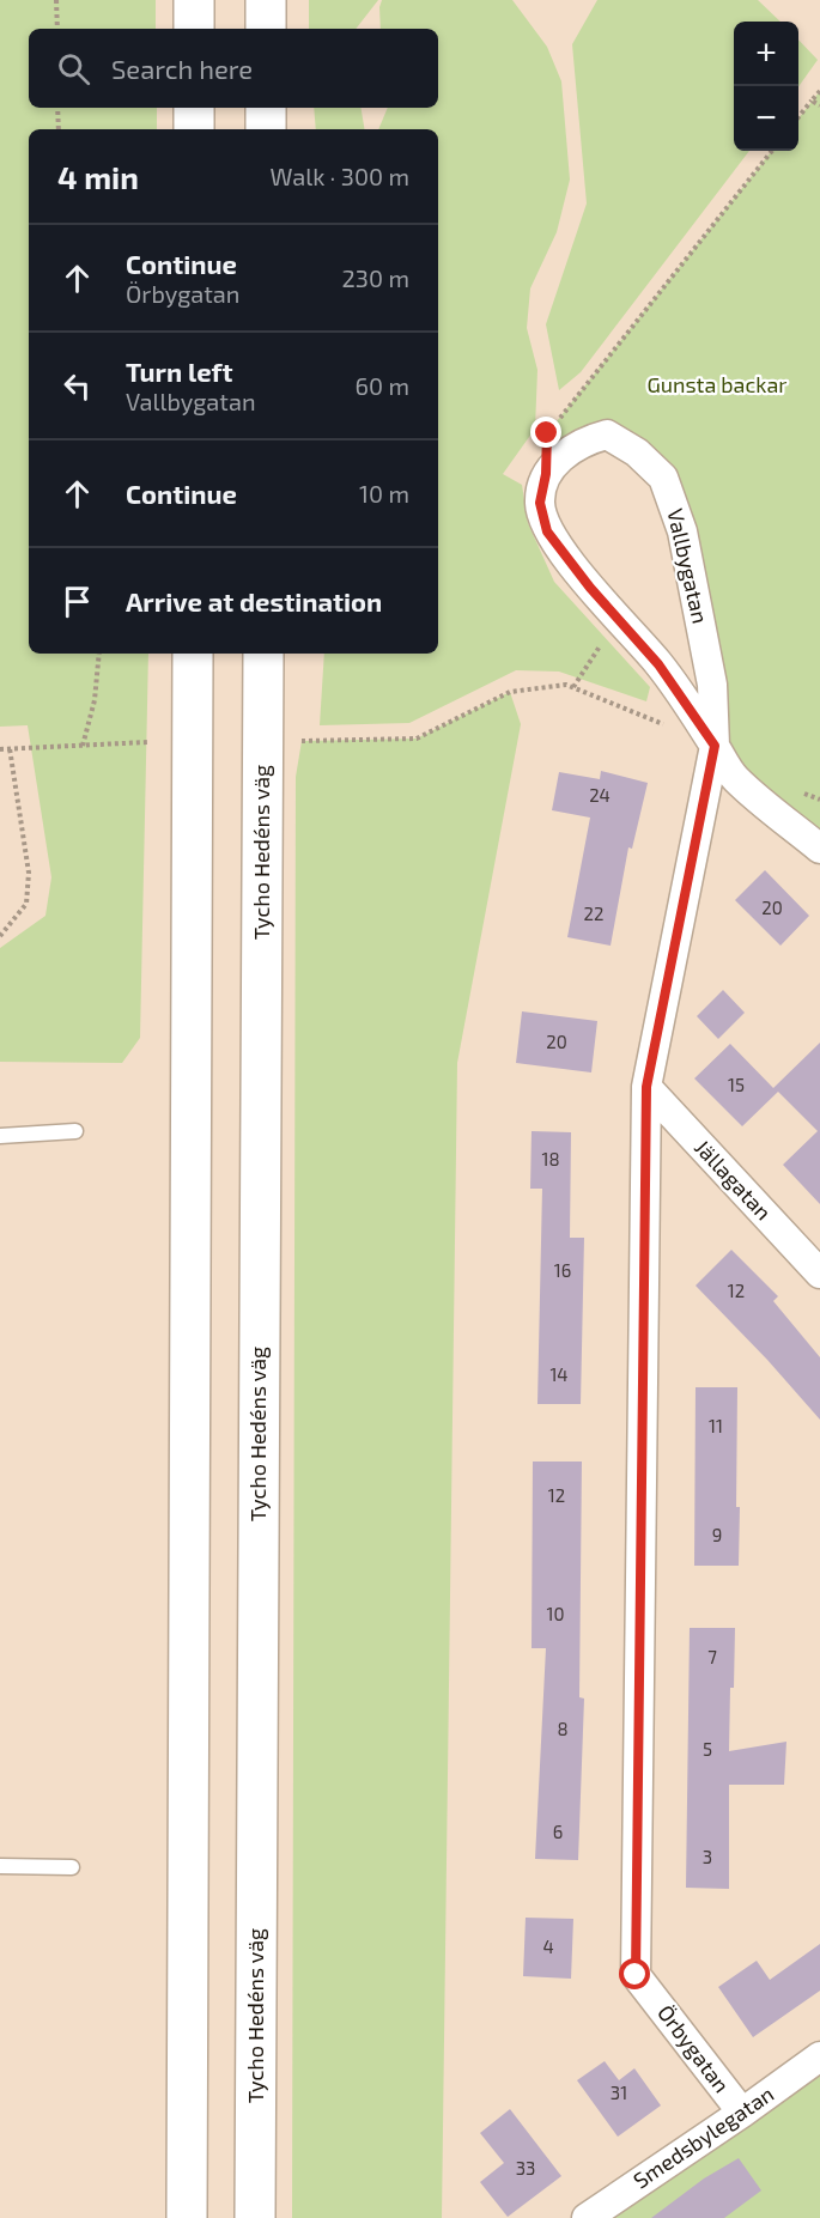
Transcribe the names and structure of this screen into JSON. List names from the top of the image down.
{
  "streets": {
    "main road": ["Tycho Hedéns väg"],
    "street": [
      "Vallbygatan",
      "Jällagatan",
      "Örbygatan",
      "Smedsbylegatan"
    ]
  },
  "crossings": [
    ["Vallbygatan", "Örbygatan"],
    ["Jällagatan", "Örbygatan"],
    ["Örbygatan", "Smedsbylegatan"]
  ],
  "parks": ["Gunsta backar"],
  "house_numbers": [
    "24",
    "20",
    "22",
    "20",
    "15",
    "18",
    "16",
    "12",
    "14",
    "11",
    "12",
    "9",
    "10",
    "7",
    "8",
    "5",
    "6",
    "3",
    "4",
    "31",
    "33"
  ],
  "page": {
    "map_buttons": ["+", "−"],
    "search": "Search here",
    "heading": ["4 min", "Walk · 300 m"],
    "list": [
      ["Continue", "Örbygatan", "230 m"],
      ["Turn left", "Vallbygatan", "60 m"],
      ["Continue", "10 m"],
      "Arrive at destination"
    ]
  }
}
